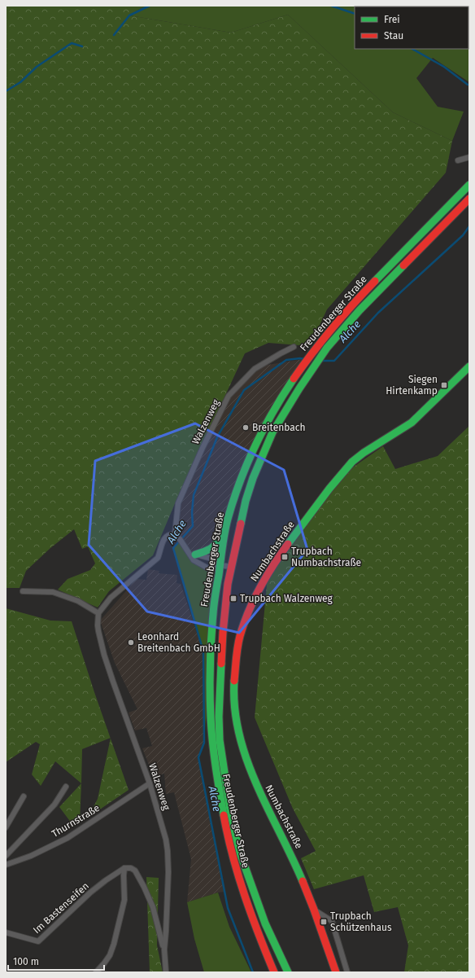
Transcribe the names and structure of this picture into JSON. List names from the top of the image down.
{
  "streets": {
    "main road": ["Freudenberger Straße", "Numbachstraße"],
    "street": ["Walzenweg", "Thurnstraße", "Im Bastenseifen"]
  },
  "crossings": [
    ["Walzenweg", "Thurnstraße"]
  ],
  "water": ["Alche"],
  "places": {
    "transit": [
      "Siegen Hirtenkamp",
      "Trupbach Numbachstraße",
      "Trupbach Walzenweg",
      "Trupbach Schützenhaus"
    ],
    "other": ["Breitenbach", "Leonhard Breitenbach GmbH"]
  },
  "legend": ["Frei", "Stau"],
  "scale_bar": "100 m"
}
